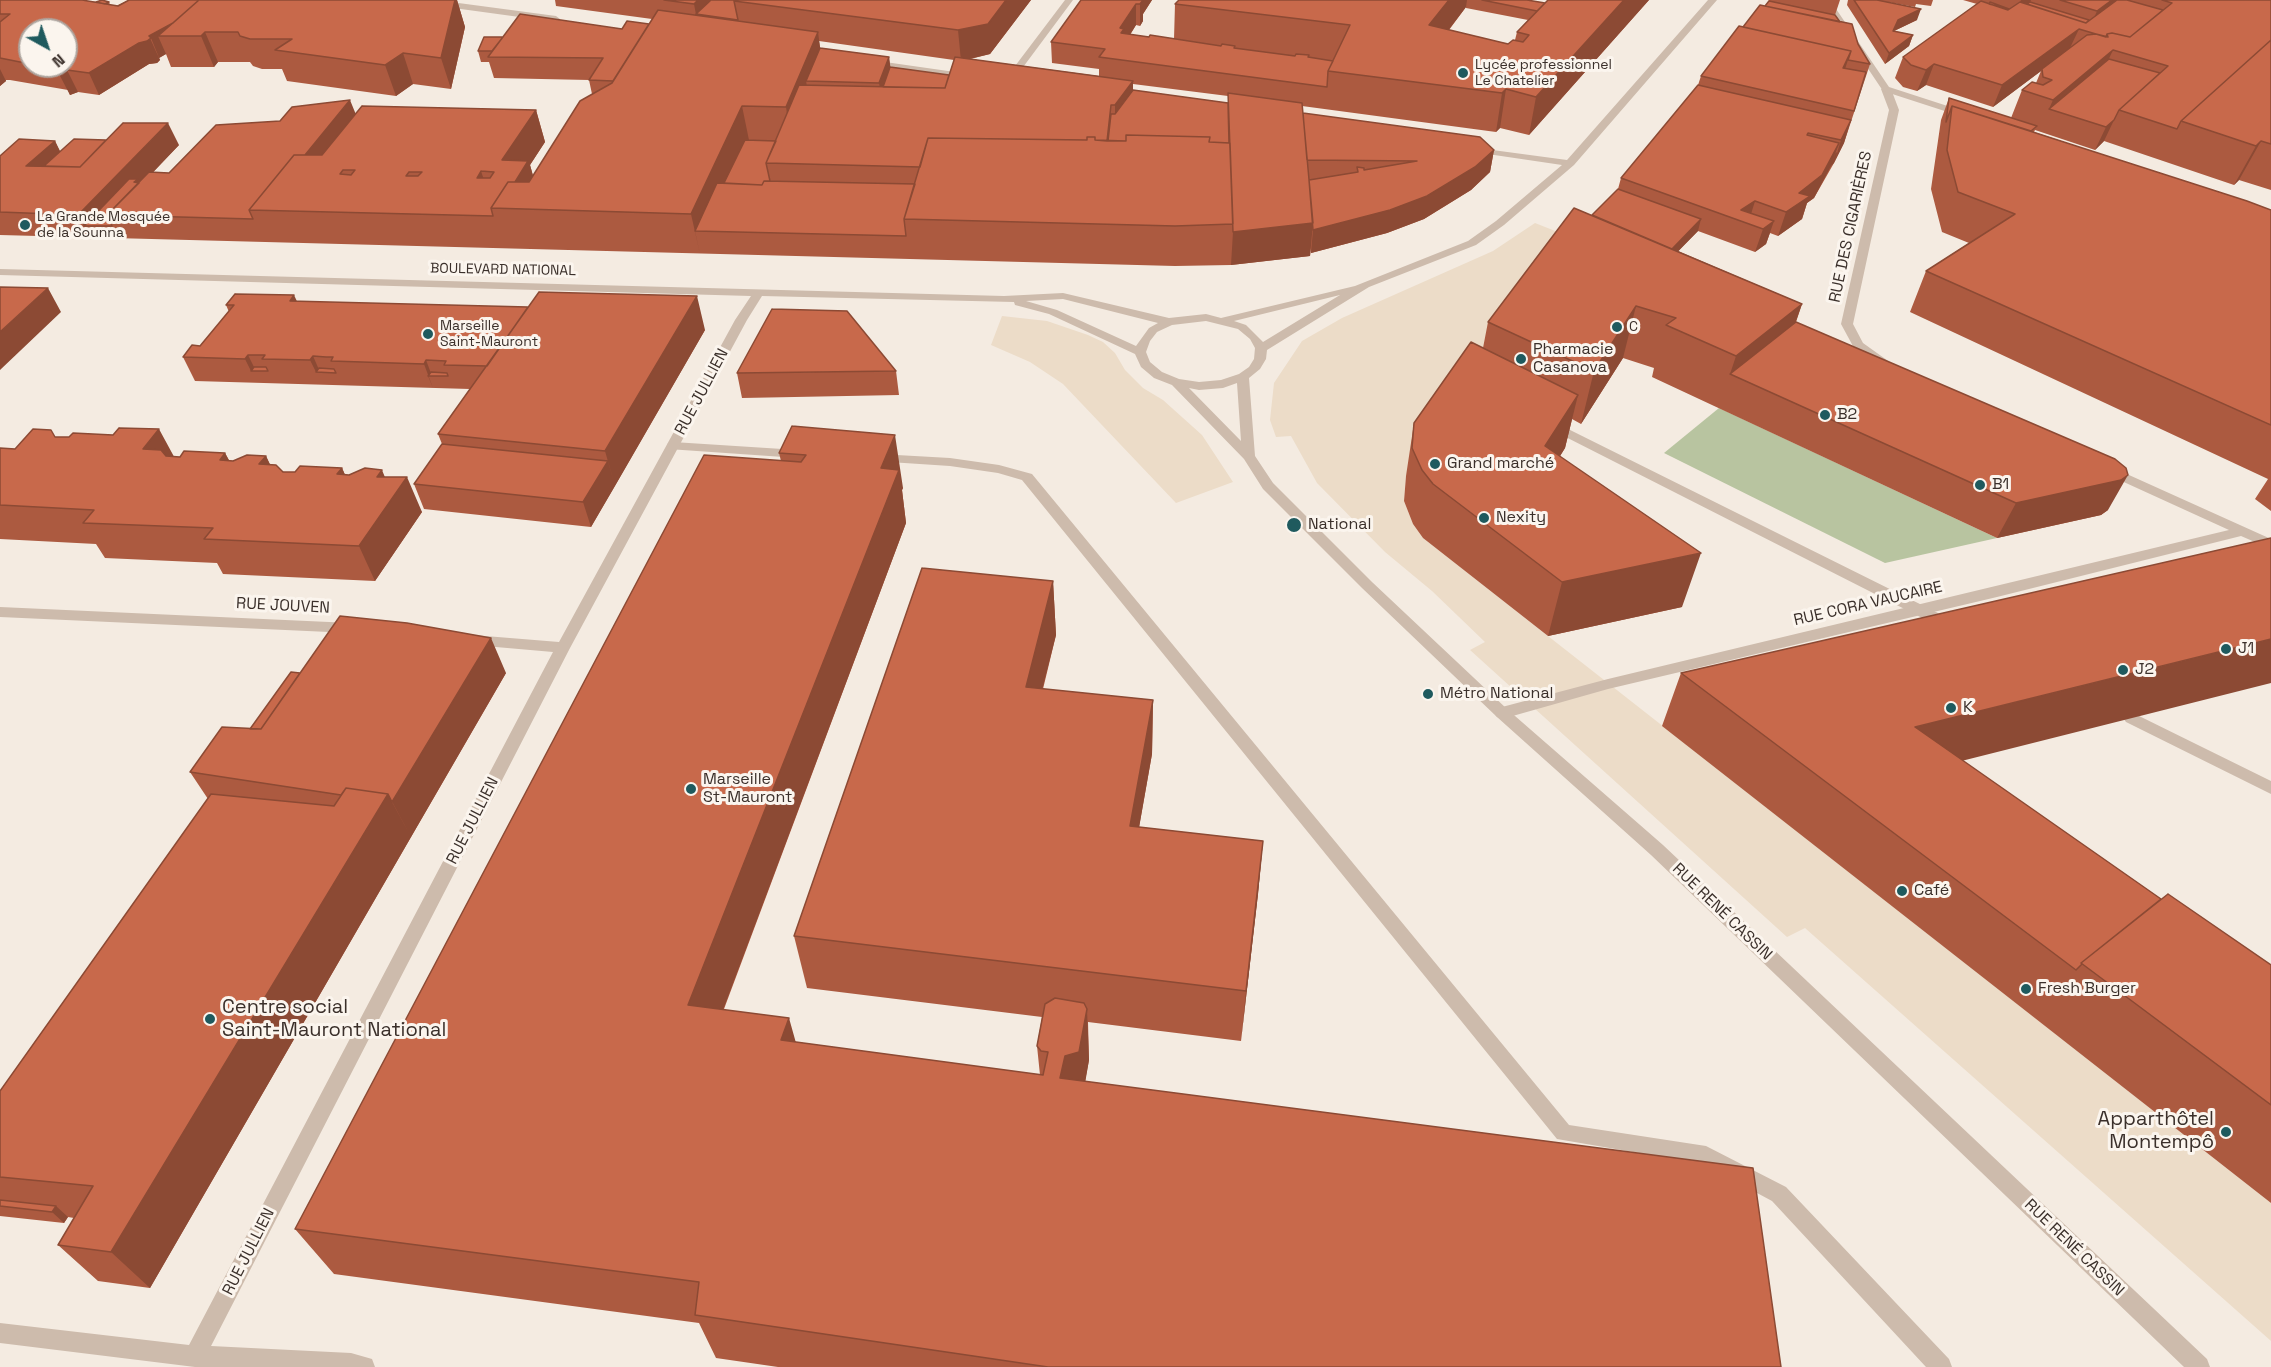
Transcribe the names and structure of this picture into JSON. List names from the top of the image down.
{
  "streets": {
    "street": [
      "RUE DES CIGARIÈRES",
      "BOULEVARD NATIONAL",
      "RUE JULLIEN",
      "RUE CORA VAUCAIRE",
      "RUE JOUVEN",
      "RUE RENÉ CASSIN"
    ]
  },
  "crossings": [
    ["BOULEVARD NATIONAL", "RUE JULLIEN"],
    ["BOULEVARD NATIONAL", "RUE RENÉ CASSIN"],
    ["RUE CORA VAUCAIRE", "RUE RENÉ CASSIN"]
  ],
  "places": [
    "Lycée professionnel Le Chatelier",
    "La Grande Mosquée de la Sounna",
    "C",
    "Marseille Saint-Mauront",
    "Pharmacie Casanova",
    "B2",
    "Grand marché",
    "B1",
    "Nexity",
    "National",
    "J1",
    "J2",
    "Métro National",
    "K",
    "Marseille St-Mauront",
    "Café",
    "Fresh Burger",
    "Centre social Saint-Mauront National",
    "Apparthôtel Montempô"
  ],
  "north": "bottom right"
}
